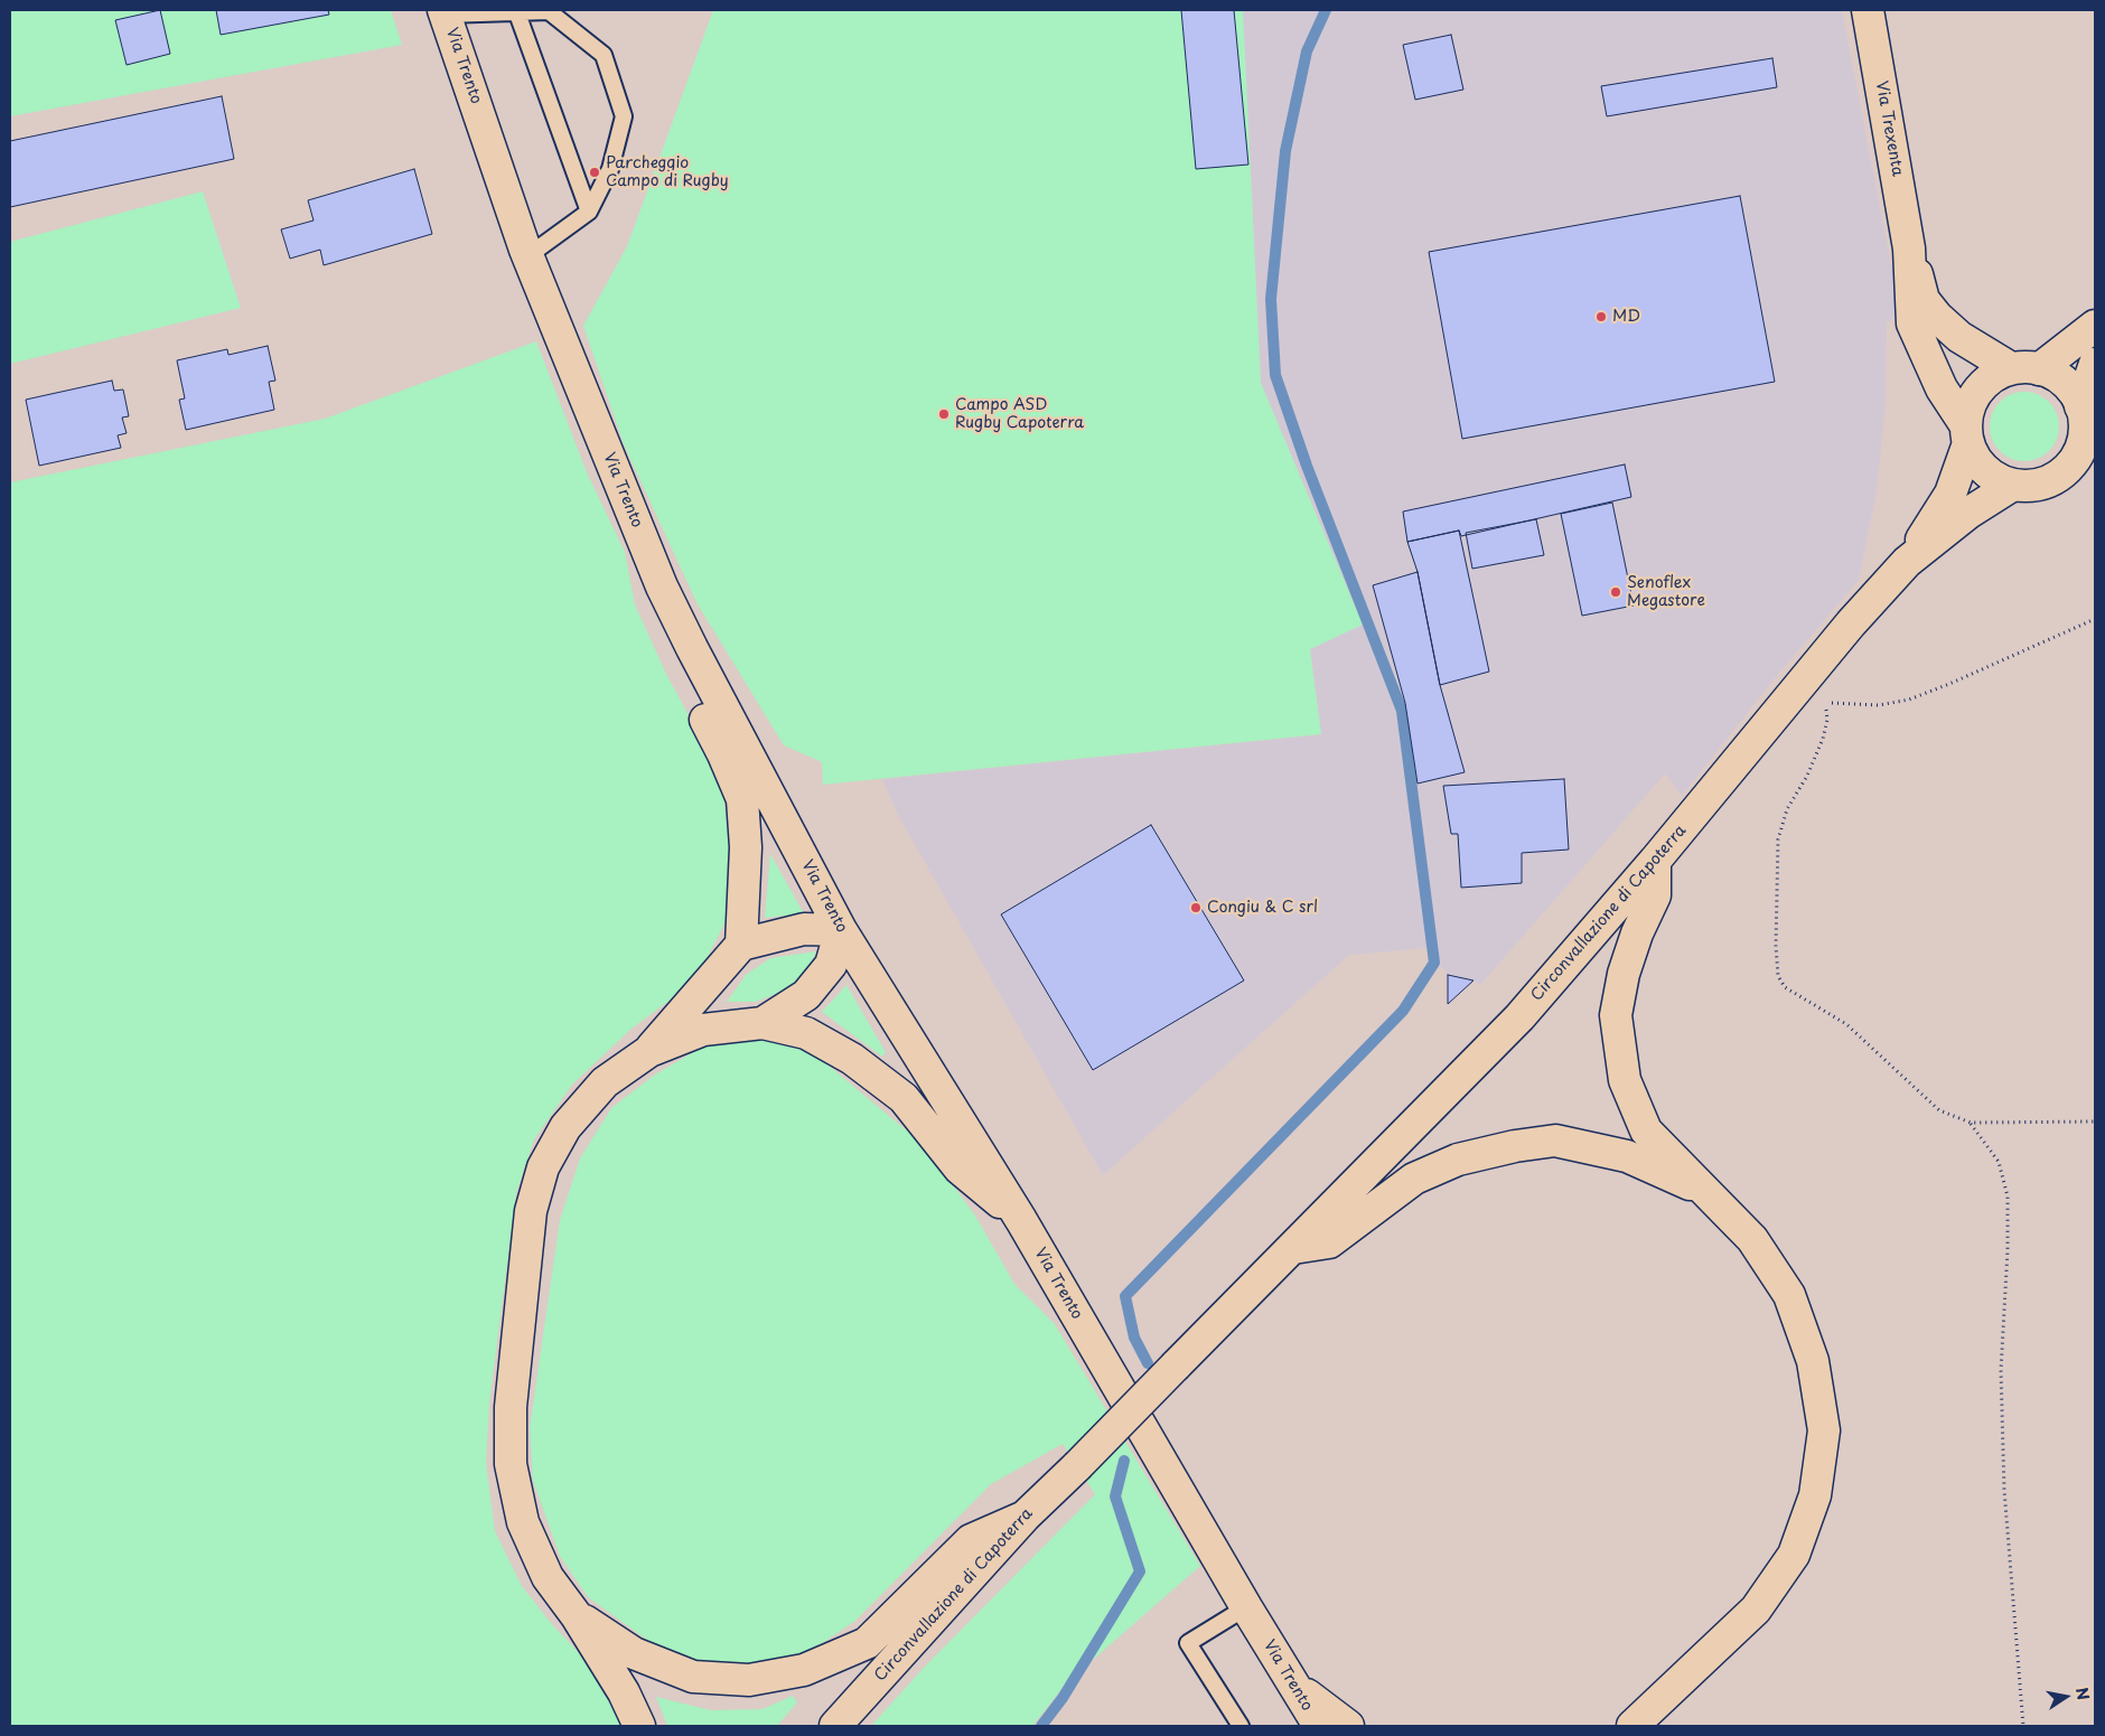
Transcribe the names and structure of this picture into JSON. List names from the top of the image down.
{
  "streets": {
    "street": ["Via Trento", "Via Trexenta", "Circonvallazione di Capoterra"]
  },
  "places": [
    "Parcheggio Campo di Rugby",
    "MD",
    "Campo ASD Rugby Capoterra",
    "Senoflex Megastore",
    "Congiu & C srl"
  ],
  "north": "right"
}
